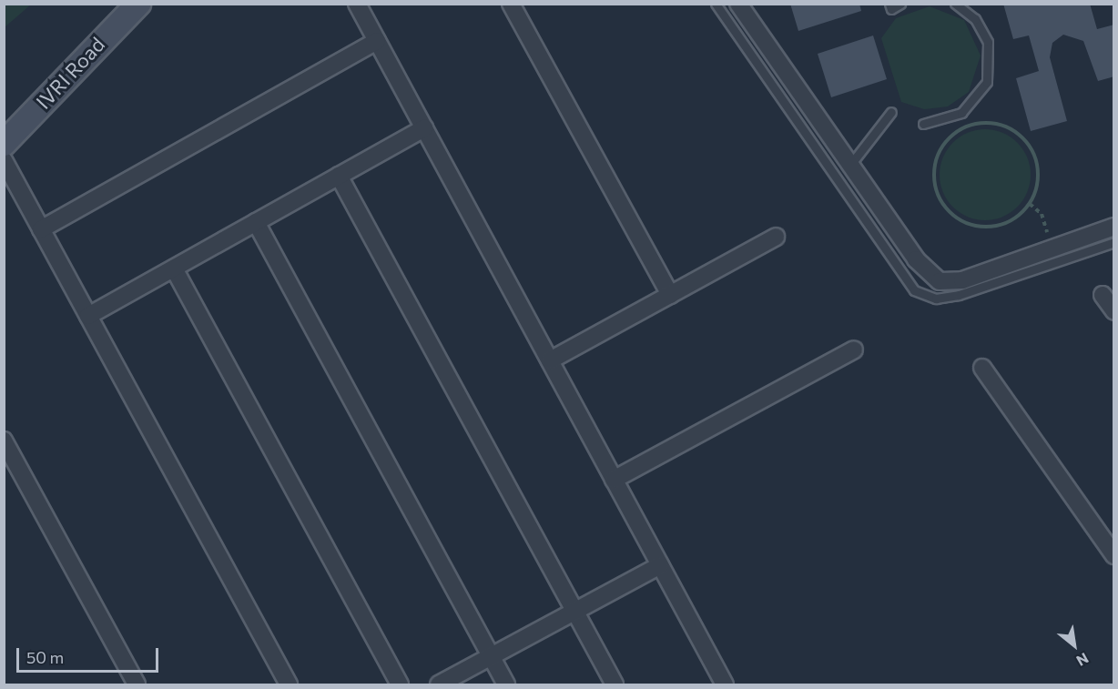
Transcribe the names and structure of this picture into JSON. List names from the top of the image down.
{
  "streets": {
    "main road": ["IVRI Road"]
  },
  "scale_bar": "50 m",
  "north": "bottom right"
}
